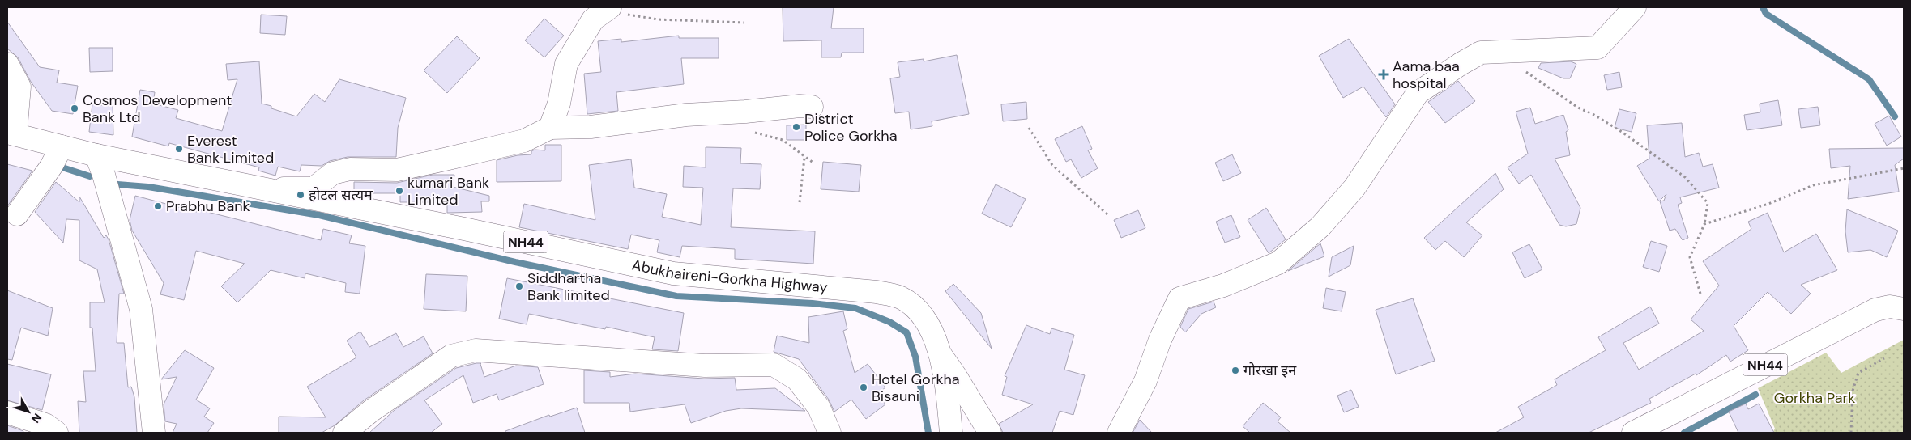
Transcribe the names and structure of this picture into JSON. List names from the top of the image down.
{
  "streets": {
    "street": ["NH44", "Abukhaireni-Gorkha Highway"]
  },
  "parks": ["Gorkha Park"],
  "places": {
    "health": ["Aama baa hospital"],
    "other": [
      "Cosmos Development Bank Ltd",
      "District Police Gorkha",
      "Everest Bank Limited",
      "kumari Bank Limited",
      "होटल सत्यम",
      "Prabhu Bank",
      "Siddhartha Bank limited",
      "गोरखा इन",
      "Hotel Gorkha Bisauni"
    ]
  },
  "north": "bottom right"
}
